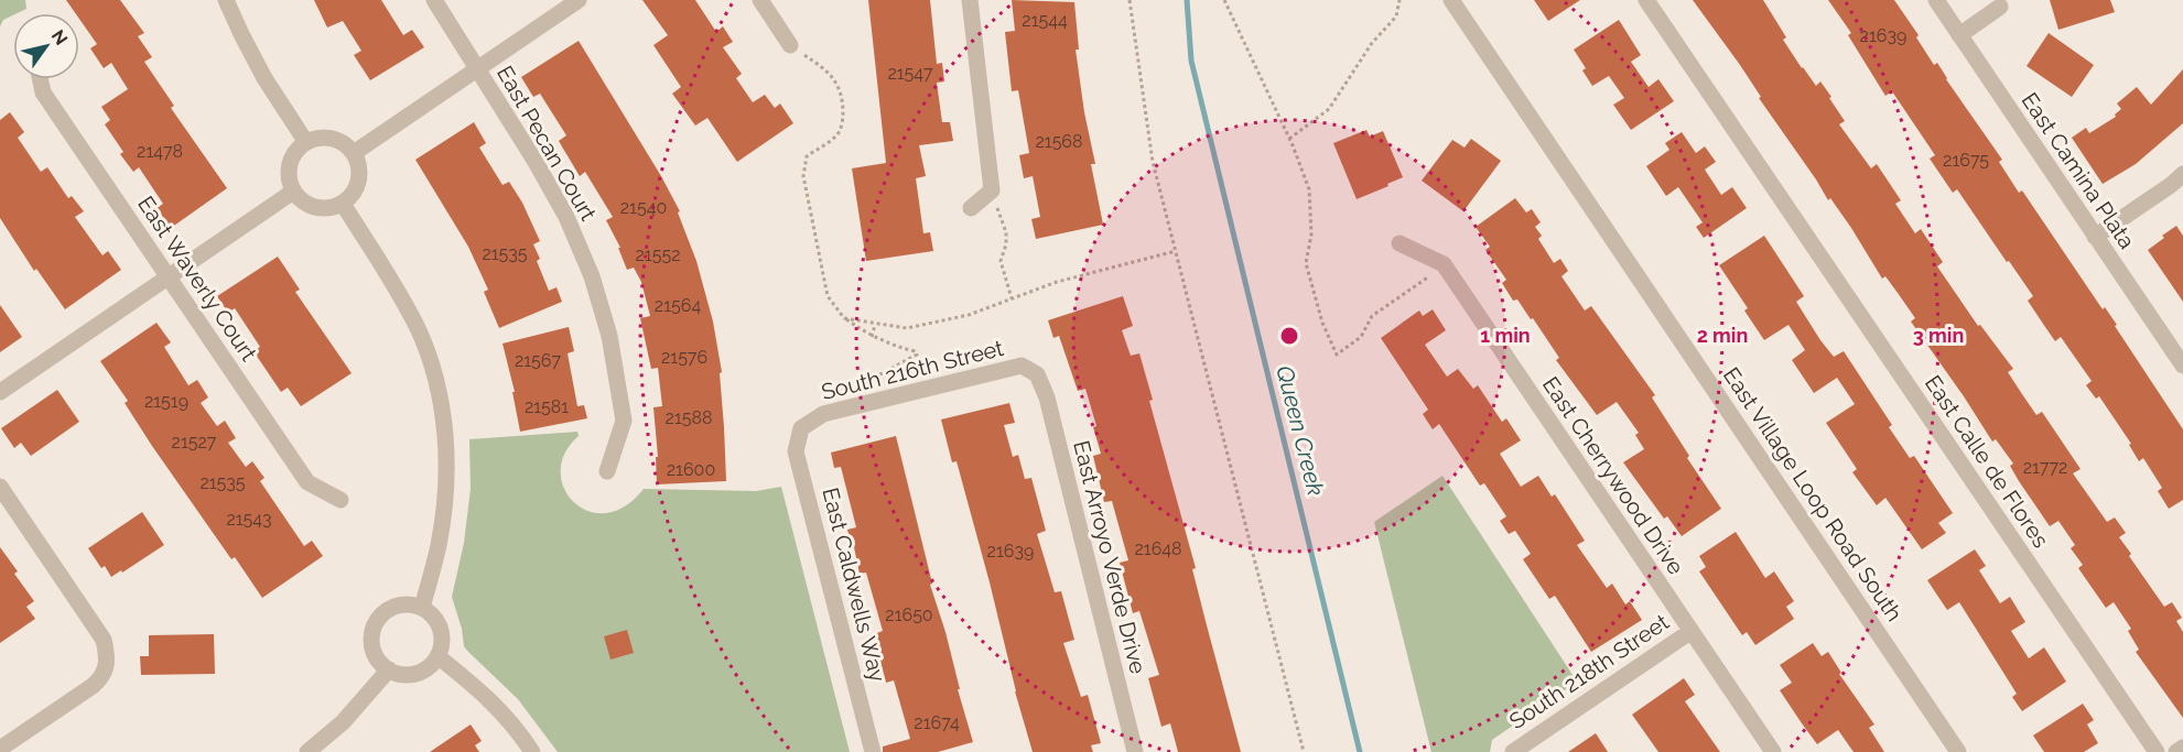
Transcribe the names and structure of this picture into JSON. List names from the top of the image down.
{
  "streets": {
    "street": [
      "East Pecan Court",
      "East Camina Plata",
      "East Waverly Court",
      "South 216th Street",
      "East Calle de Flores",
      "East Cherrywood Drive",
      "East Village Loop Road South",
      "East Arroyo Verde Drive",
      "East Caldwells Way",
      "South 218th Street"
    ]
  },
  "crossings": [
    ["South 216th Street", "East Arroyo Verde Drive"],
    ["South 216th Street", "East Caldwells Way"],
    ["East Cherrywood Drive", "South 218th Street"]
  ],
  "water": ["Queen Creek"],
  "house_numbers": [
    "21544",
    "21639",
    "21547",
    "21568",
    "21478",
    "21675",
    "21540",
    "21535",
    "21552",
    "21564",
    "21576",
    "21567",
    "21519",
    "21581",
    "21588",
    "21527",
    "21772",
    "21600",
    "21535",
    "21543",
    "21648",
    "21639",
    "21650",
    "21674"
  ],
  "north": "top right",
  "rings": ["1 min", "2 min", "3 min"]
}
